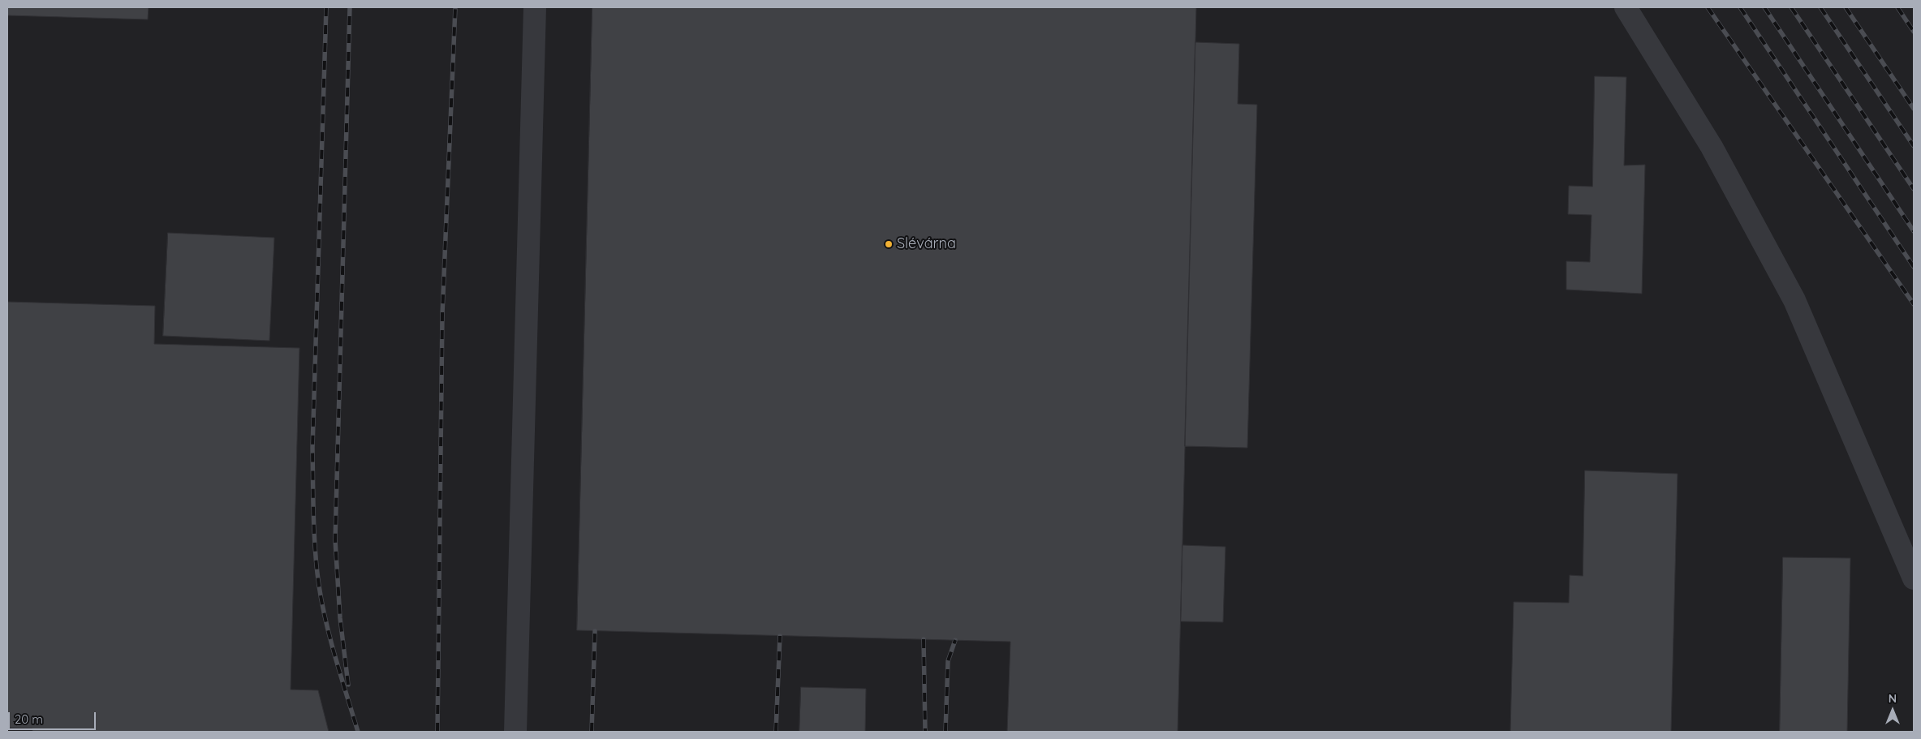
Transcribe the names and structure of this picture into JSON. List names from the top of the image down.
{
  "places": ["Slévárna"],
  "scale_bar": "20 m",
  "north": "top"
}
